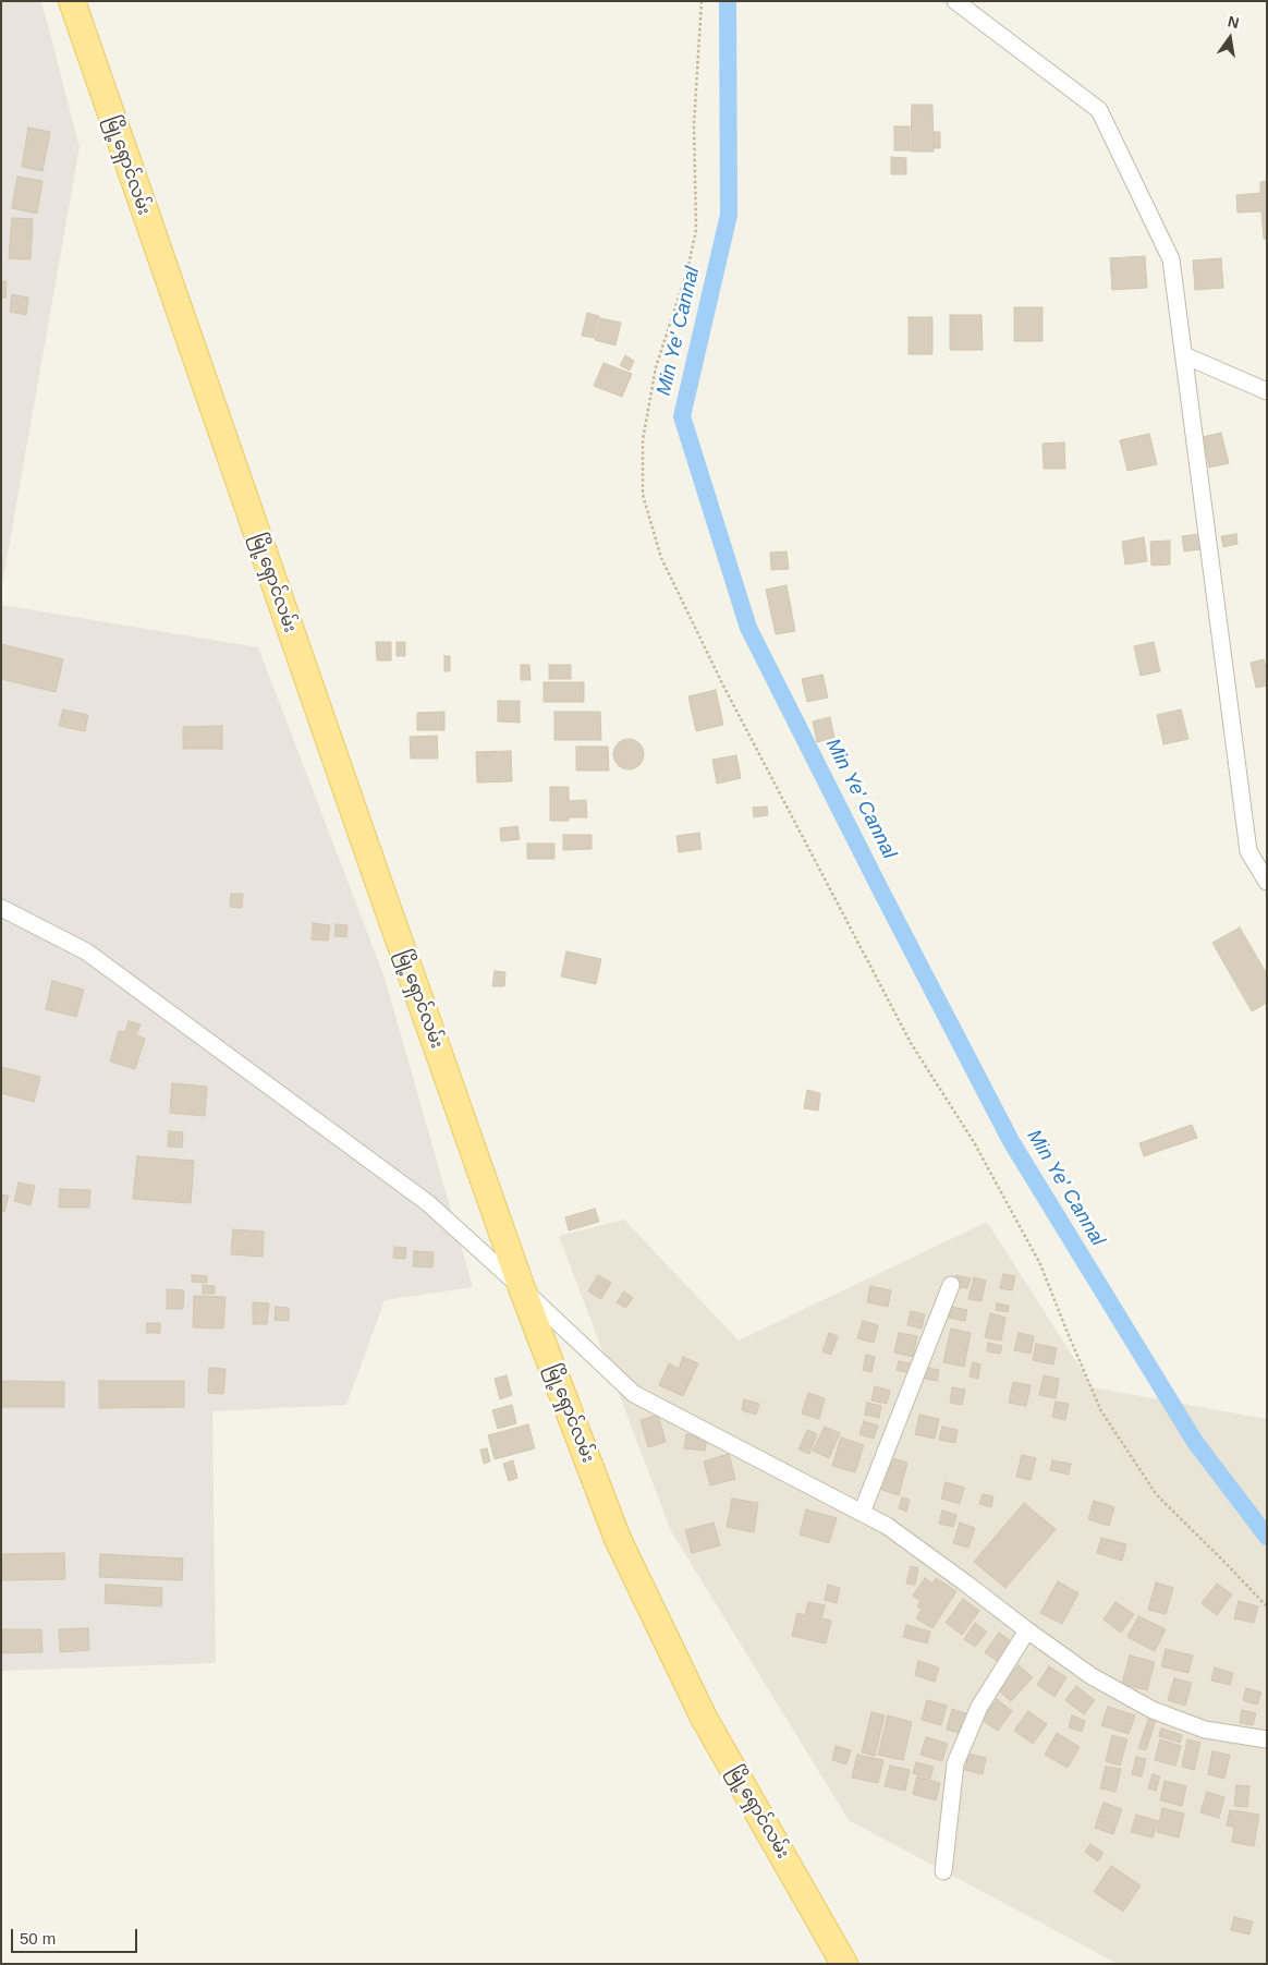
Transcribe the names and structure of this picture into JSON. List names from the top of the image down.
{
  "streets": {
    "main road": ["မြို့ရှောင်လမ်း"]
  },
  "water": ["Min Ye' Cannal"],
  "scale_bar": "50 m",
  "north": "top"
}
